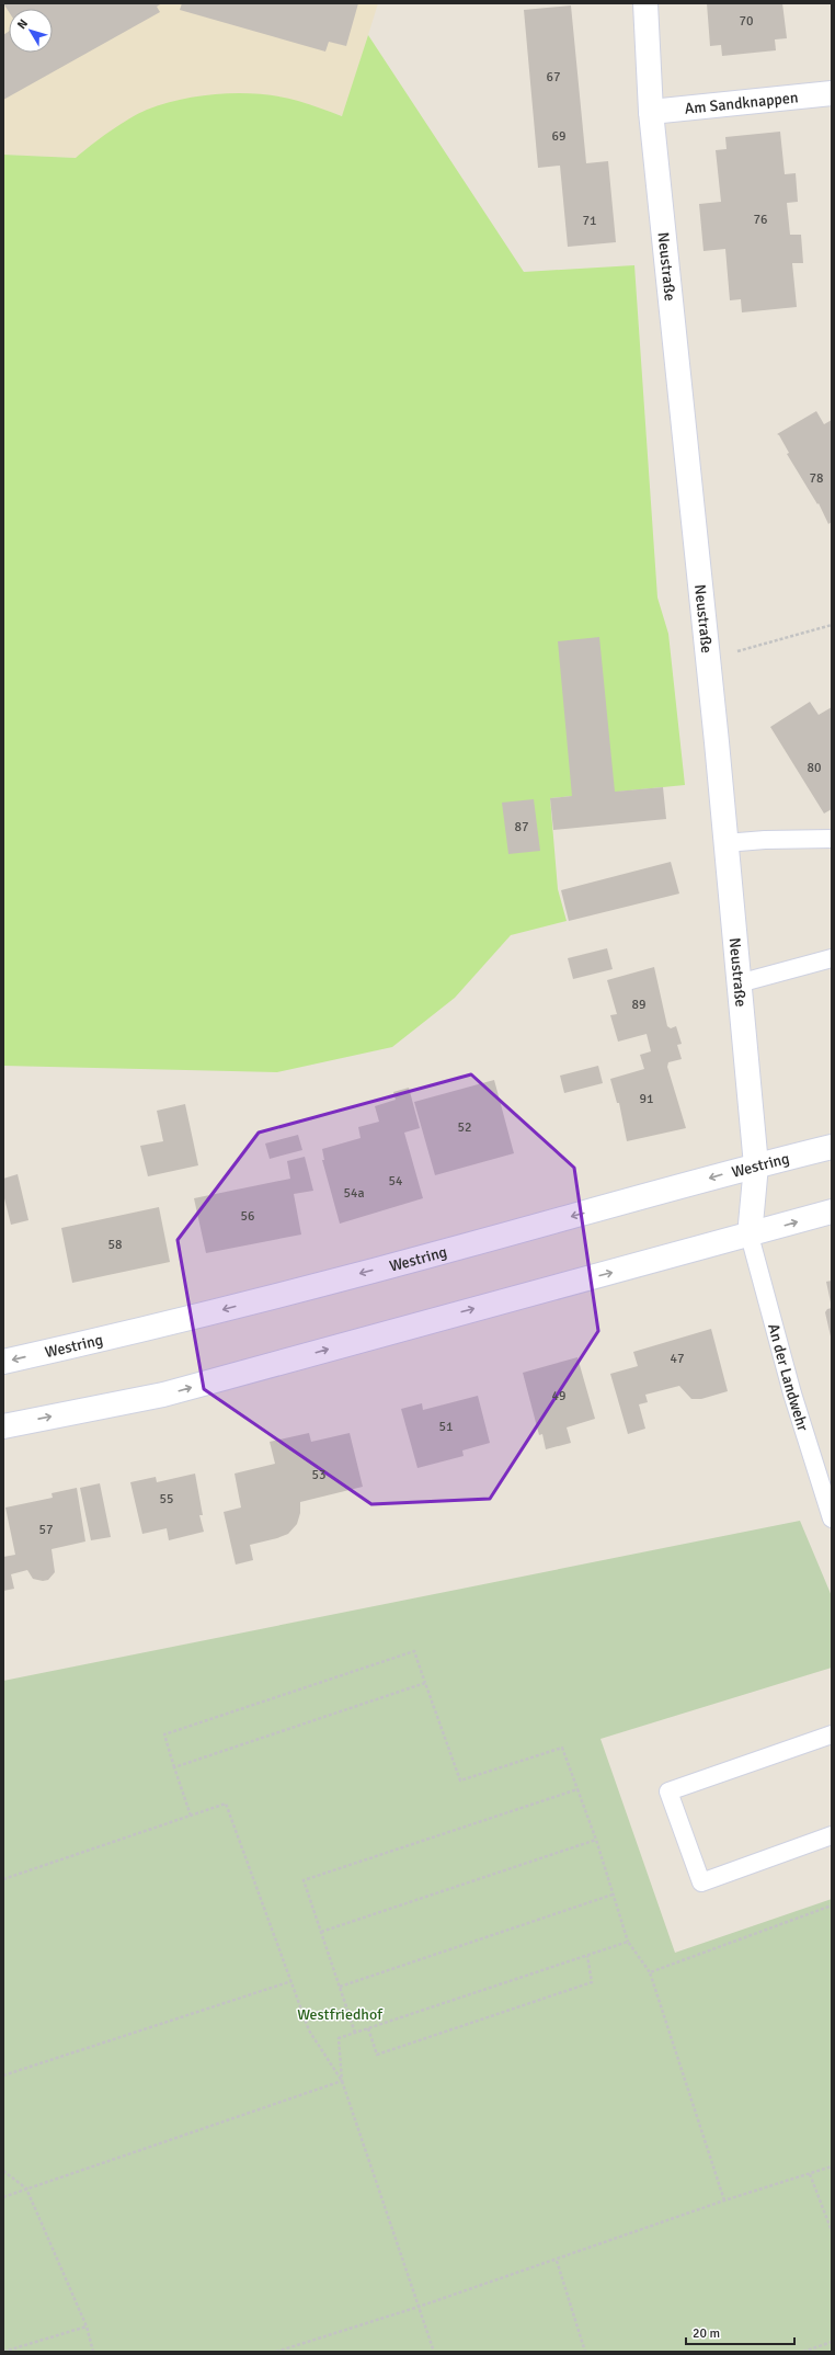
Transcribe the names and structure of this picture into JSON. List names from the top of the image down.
{
  "streets": {
    "main road": ["Am Sandknappen", "Neustraße", "Westring"],
    "lane": ["An der Landwehr"]
  },
  "crossings": [
    ["Am Sandknappen", "Neustraße"],
    ["Neustraße", "Westring"],
    ["Neustraße", "An der Landwehr"]
  ],
  "parks": ["Westfriedhof"],
  "house_numbers": [
    "70",
    "67",
    "69",
    "76",
    "71",
    "78",
    "80",
    "87",
    "89",
    "91",
    "52",
    "54",
    "54a",
    "56",
    "58",
    "47",
    "49",
    "51",
    "53",
    "55",
    "57"
  ],
  "scale_bar": "20 m",
  "north": "top left"
}
